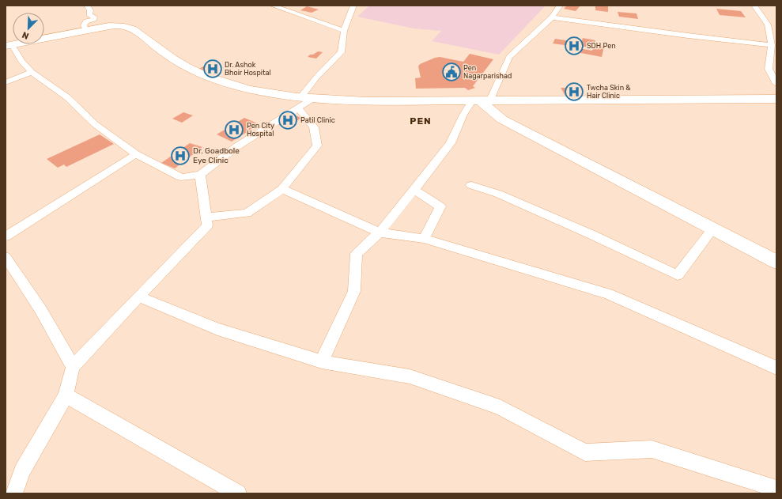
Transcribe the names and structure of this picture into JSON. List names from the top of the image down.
{
  "districts": ["PEN"],
  "places": {
    "hospital": [
      "SDH Pen",
      "Dr. Ashok Bhoir Hospital",
      "Twcha Skin & Hair Clinic",
      "Patil Clinic",
      "Pen City Hospital",
      "Dr. Goadbole Eye Clinic"
    ],
    "public building": ["Pen Nagarparishad"]
  },
  "north": "bottom left"
}
